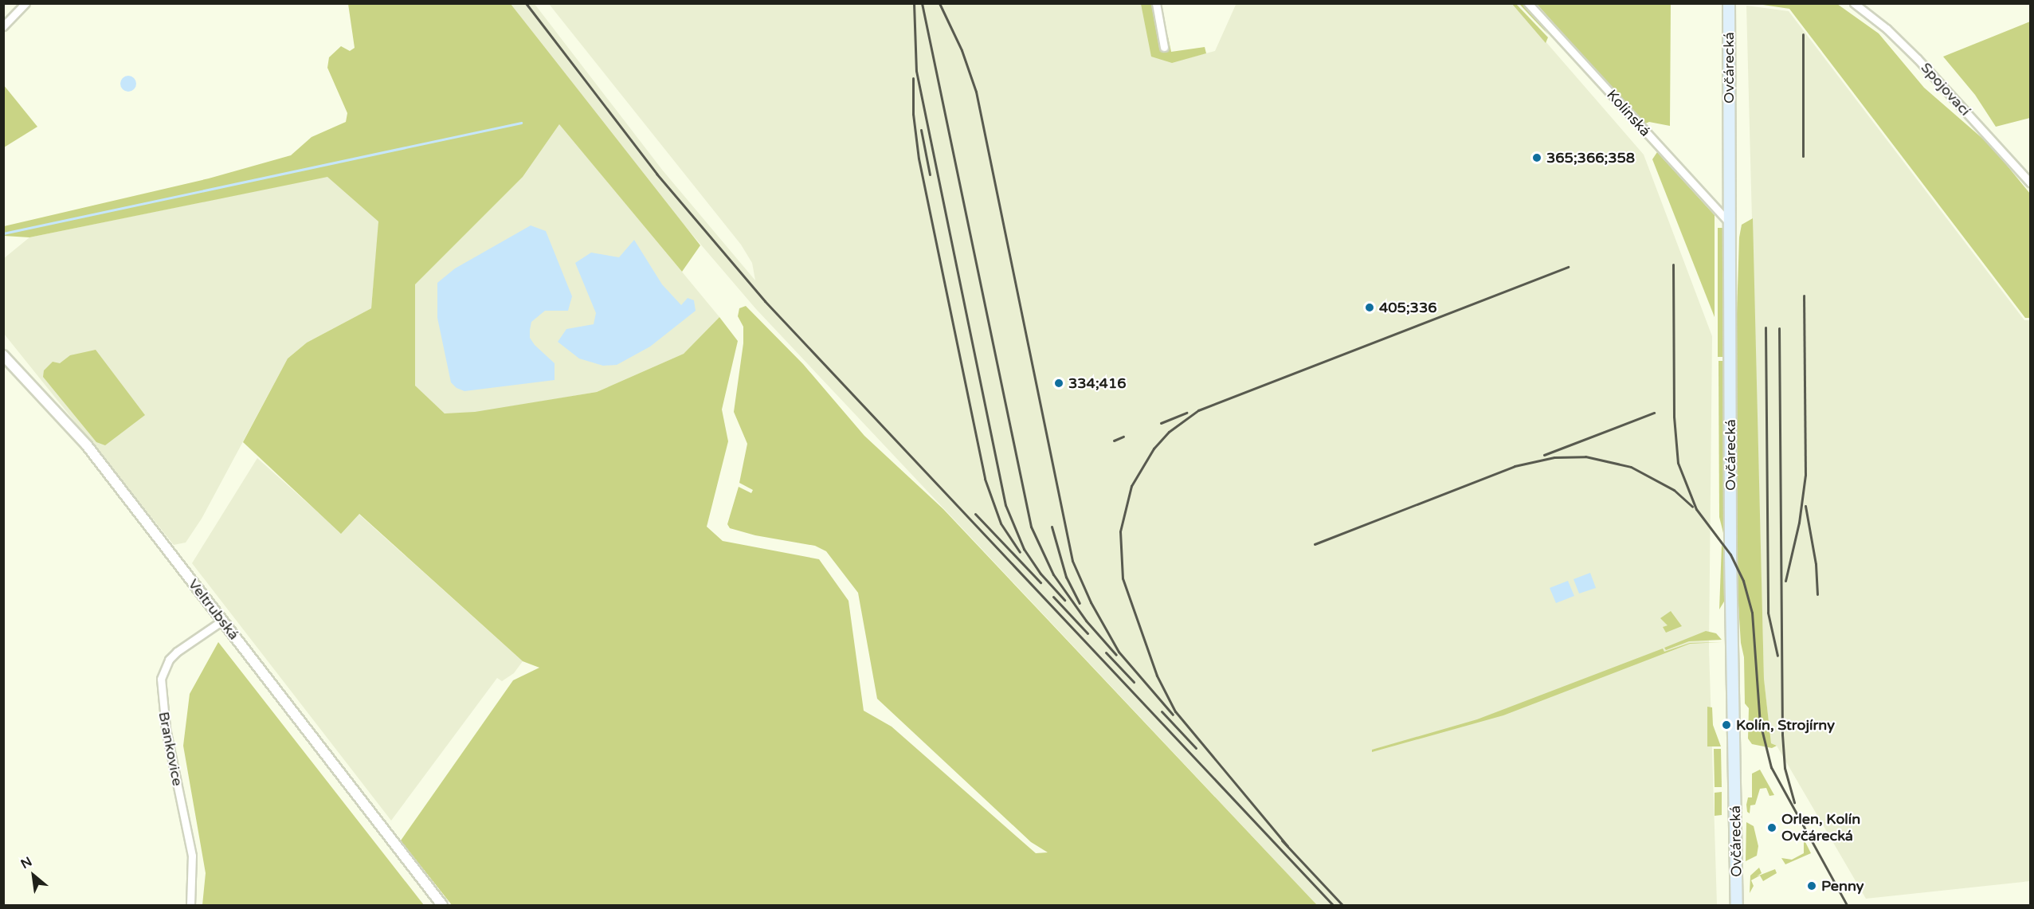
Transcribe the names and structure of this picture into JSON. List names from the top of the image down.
{
  "streets": {
    "main road": ["Ovčárecká"],
    "street": [
      "Spojovací",
      "Kolínská",
      "Veltrubská",
      "Brankovice"
    ]
  },
  "crossings": [
    ["Ovčárecká", "Kolínská"],
    ["Veltrubská", "Brankovice"]
  ],
  "places": [
    "365;366;358",
    "405;336",
    "334;416",
    "Kolín, Strojírny",
    "Orlen, Kolín Ovčárecká",
    "Penny"
  ],
  "north": "top left"
}
